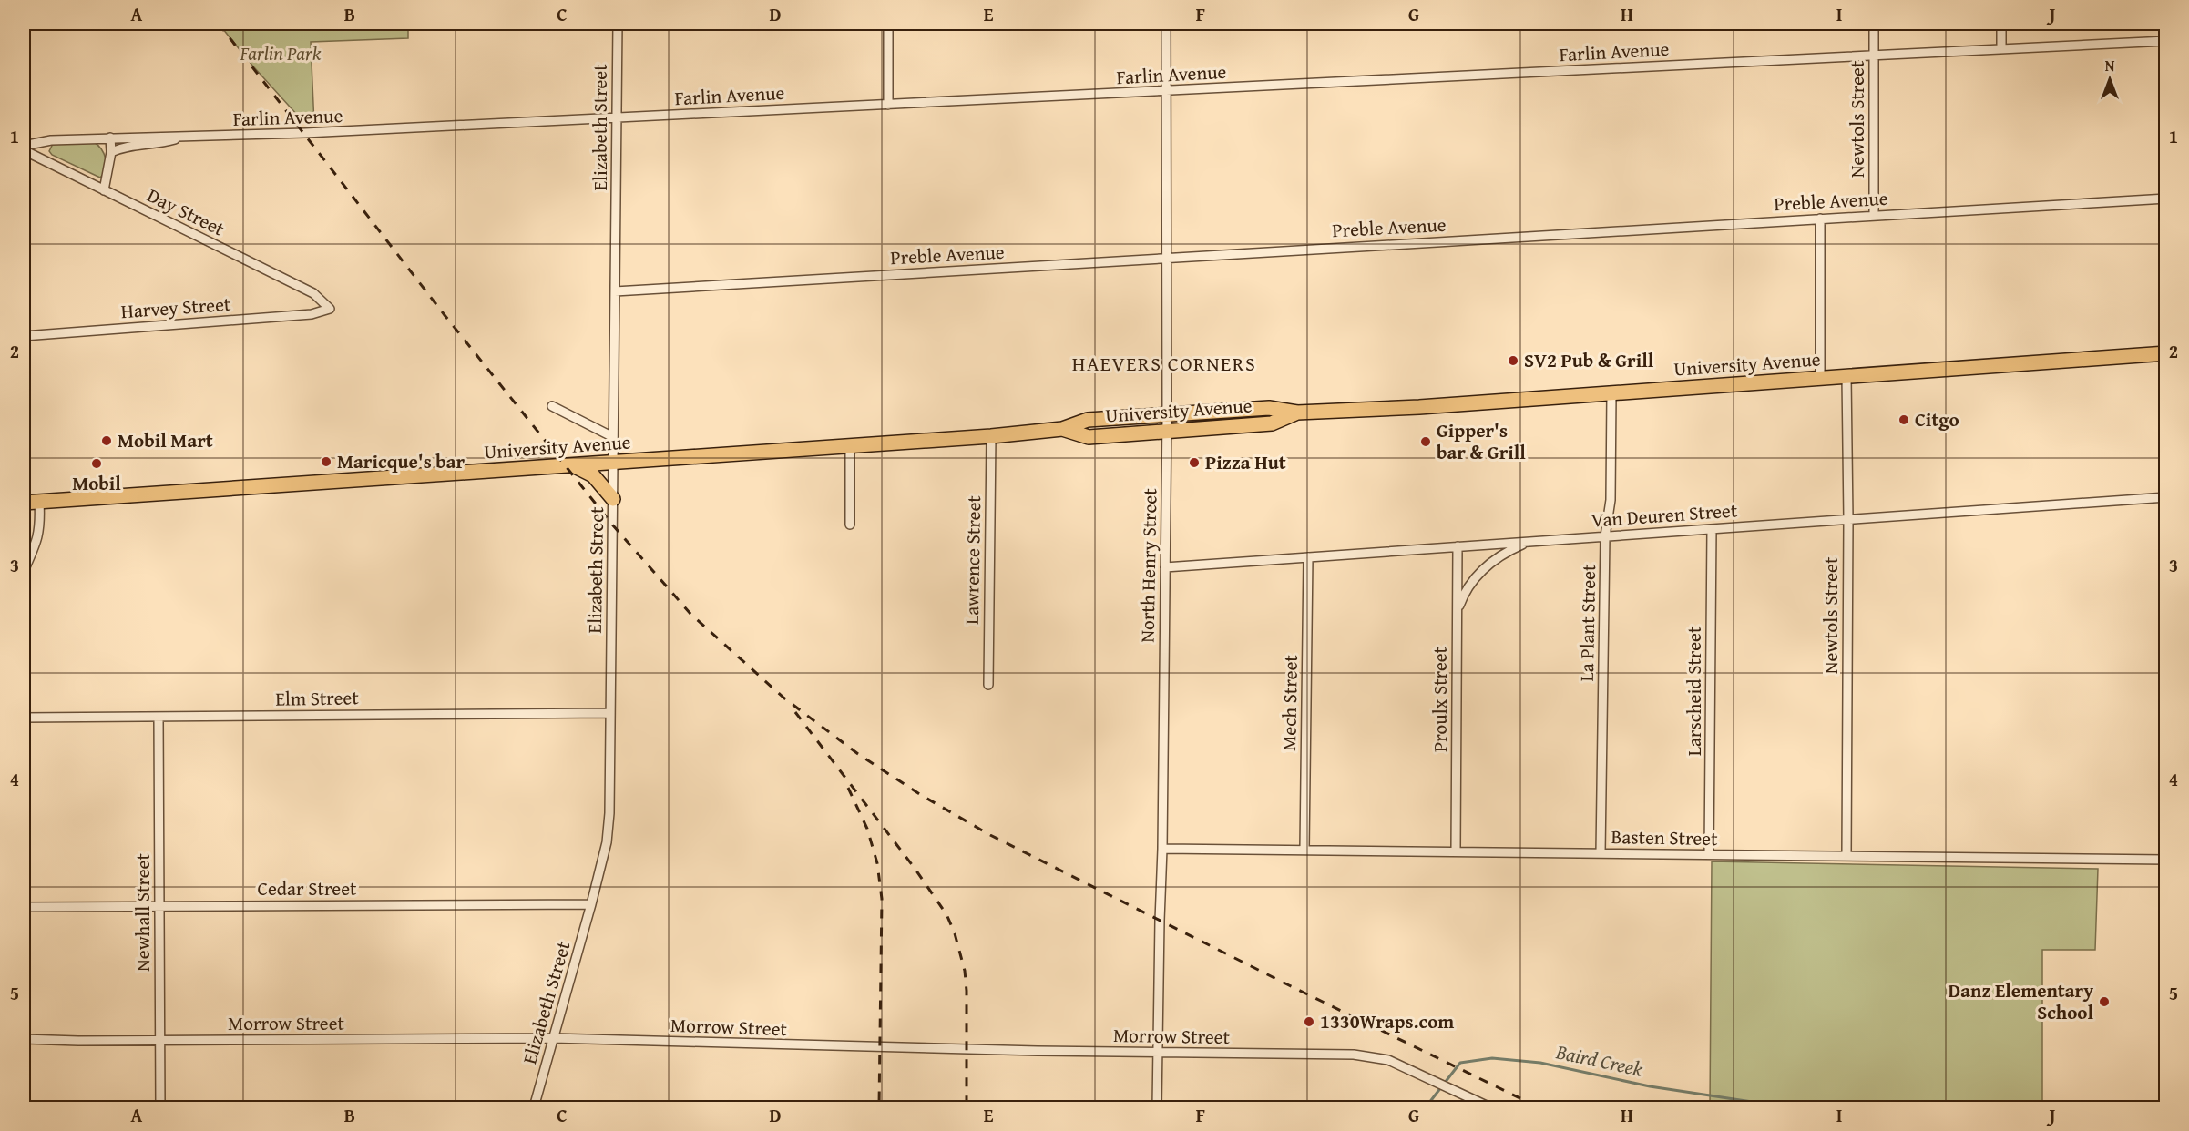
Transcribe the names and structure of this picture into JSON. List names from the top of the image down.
{
  "streets": {
    "main road": ["University Avenue"],
    "street": [
      "Farlin Avenue",
      "Newtols Street",
      "Elizabeth Street",
      "Preble Avenue",
      "Day Street",
      "Harvey Street",
      "Van Deuren Street",
      "Lawrence Street",
      "North Henry Street",
      "La Plant Street",
      "Larscheid Street",
      "Elm Street",
      "Proulx Street",
      "Mech Street",
      "Basten Street",
      "Cedar Street",
      "Newhall Street",
      "Morrow Street"
    ]
  },
  "crossings": [
    ["Farlin Avenue", "Newtols Street"],
    ["Farlin Avenue", "Elizabeth Street"],
    ["Farlin Avenue", "North Henry Street"],
    ["Newtols Street", "Preble Avenue"],
    ["Newtols Street", "University Avenue"],
    ["Newtols Street", "Van Deuren Street"],
    ["Newtols Street", "Basten Street"],
    ["Elizabeth Street", "Preble Avenue"],
    ["Elizabeth Street", "University Avenue"],
    ["Elizabeth Street", "Elm Street"],
    ["Elizabeth Street", "Cedar Street"],
    ["Elizabeth Street", "Morrow Street"],
    ["Preble Avenue", "North Henry Street"],
    ["Day Street", "Harvey Street"],
    ["University Avenue", "Lawrence Street"],
    ["University Avenue", "North Henry Street"],
    ["University Avenue", "La Plant Street"],
    ["Van Deuren Street", "North Henry Street"],
    ["Van Deuren Street", "La Plant Street"],
    ["Van Deuren Street", "Larscheid Street"],
    ["Van Deuren Street", "Proulx Street"],
    ["Van Deuren Street", "Mech Street"],
    ["North Henry Street", "Basten Street"],
    ["North Henry Street", "Morrow Street"],
    ["La Plant Street", "Basten Street"],
    ["Larscheid Street", "Basten Street"],
    ["Elm Street", "Newhall Street"],
    ["Proulx Street", "Basten Street"],
    ["Mech Street", "Basten Street"],
    ["Cedar Street", "Newhall Street"],
    ["Newhall Street", "Morrow Street"]
  ],
  "districts": ["HAEVERS CORNERS"],
  "water": ["Baird Creek"],
  "parks": ["Farlin Park"],
  "places": [
    "SV2 Pub & Grill",
    "Citgo",
    "Mobil Mart",
    "Gipper's bar & Grill",
    "Maricque's bar",
    "Pizza Hut",
    "Mobil",
    "Danz Elementary School",
    "1330Wraps.com"
  ],
  "north": "top",
  "grid": {
    "columns": [
      "A",
      "B",
      "C",
      "D",
      "E",
      "F",
      "G",
      "H",
      "I",
      "J"
    ],
    "rows": [
      "1",
      "2",
      "3",
      "4",
      "5"
    ]
  }
}
